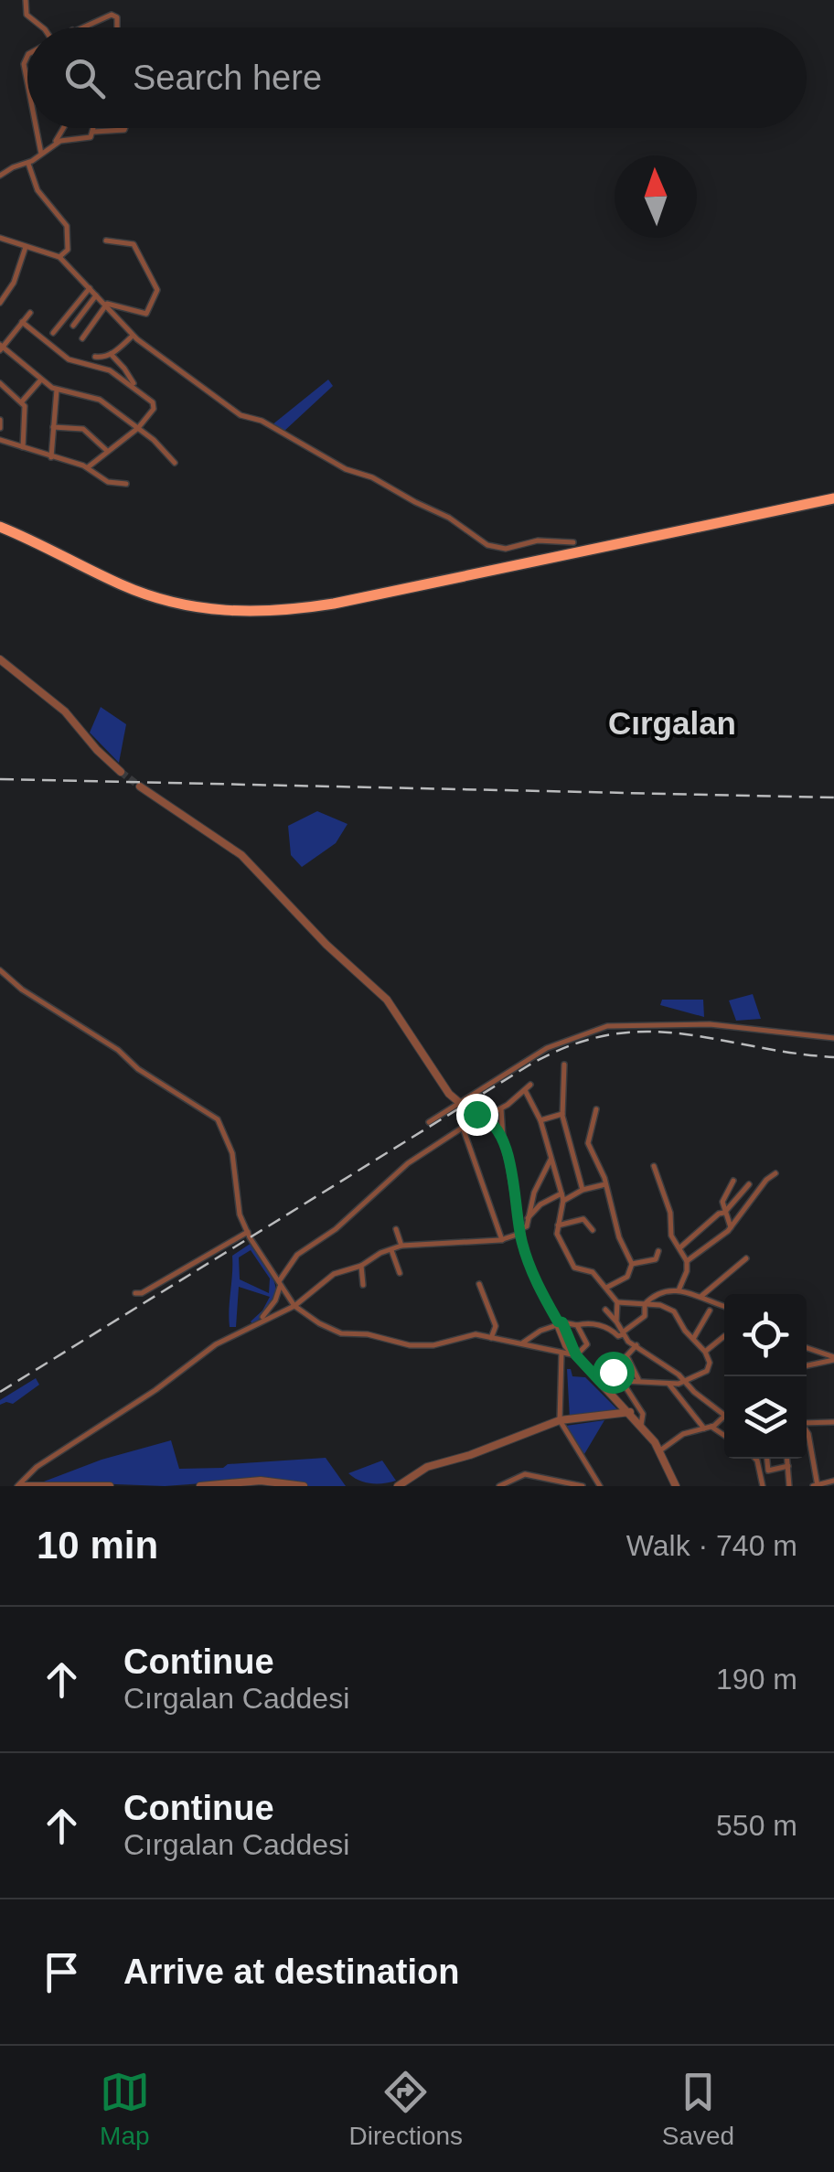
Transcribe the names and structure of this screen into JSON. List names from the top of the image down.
{
  "districts": ["Cırgalan"],
  "north": "top",
  "page": {
    "search": "Search here",
    "heading": ["10 min", "Walk · 740 m"],
    "list": [
      ["Continue", "Cırgalan Caddesi", "190 m"],
      ["Continue", "Cırgalan Caddesi", "550 m"],
      "Arrive at destination"
    ],
    "nav": ["Map", "Directions", "Saved"]
  }
}
